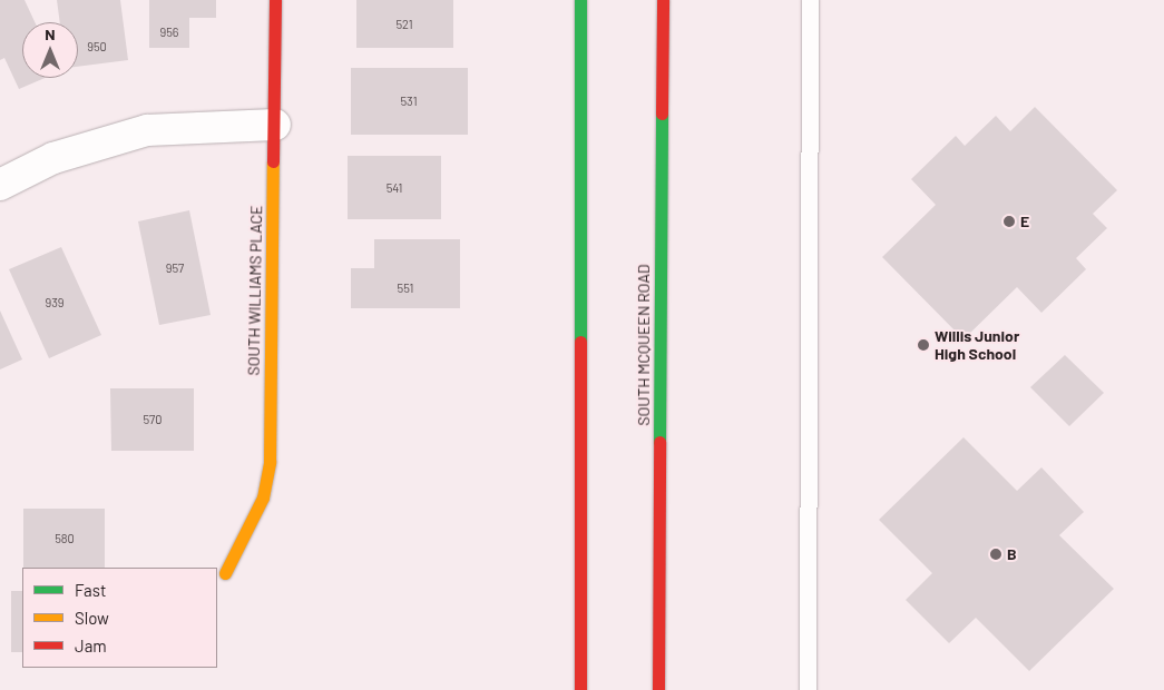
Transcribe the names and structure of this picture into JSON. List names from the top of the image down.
{
  "streets": {
    "main road": ["SOUTH WILLIAMS PLACE", "SOUTH MCQUEEN ROAD"]
  },
  "places": ["E", "Willis Junior High School", "B"],
  "house_numbers": [
    "521",
    "956",
    "950",
    "531",
    "541",
    "957",
    "551",
    "939",
    "570",
    "580"
  ],
  "legend": ["Fast", "Slow", "Jam"],
  "north": "top"
}
